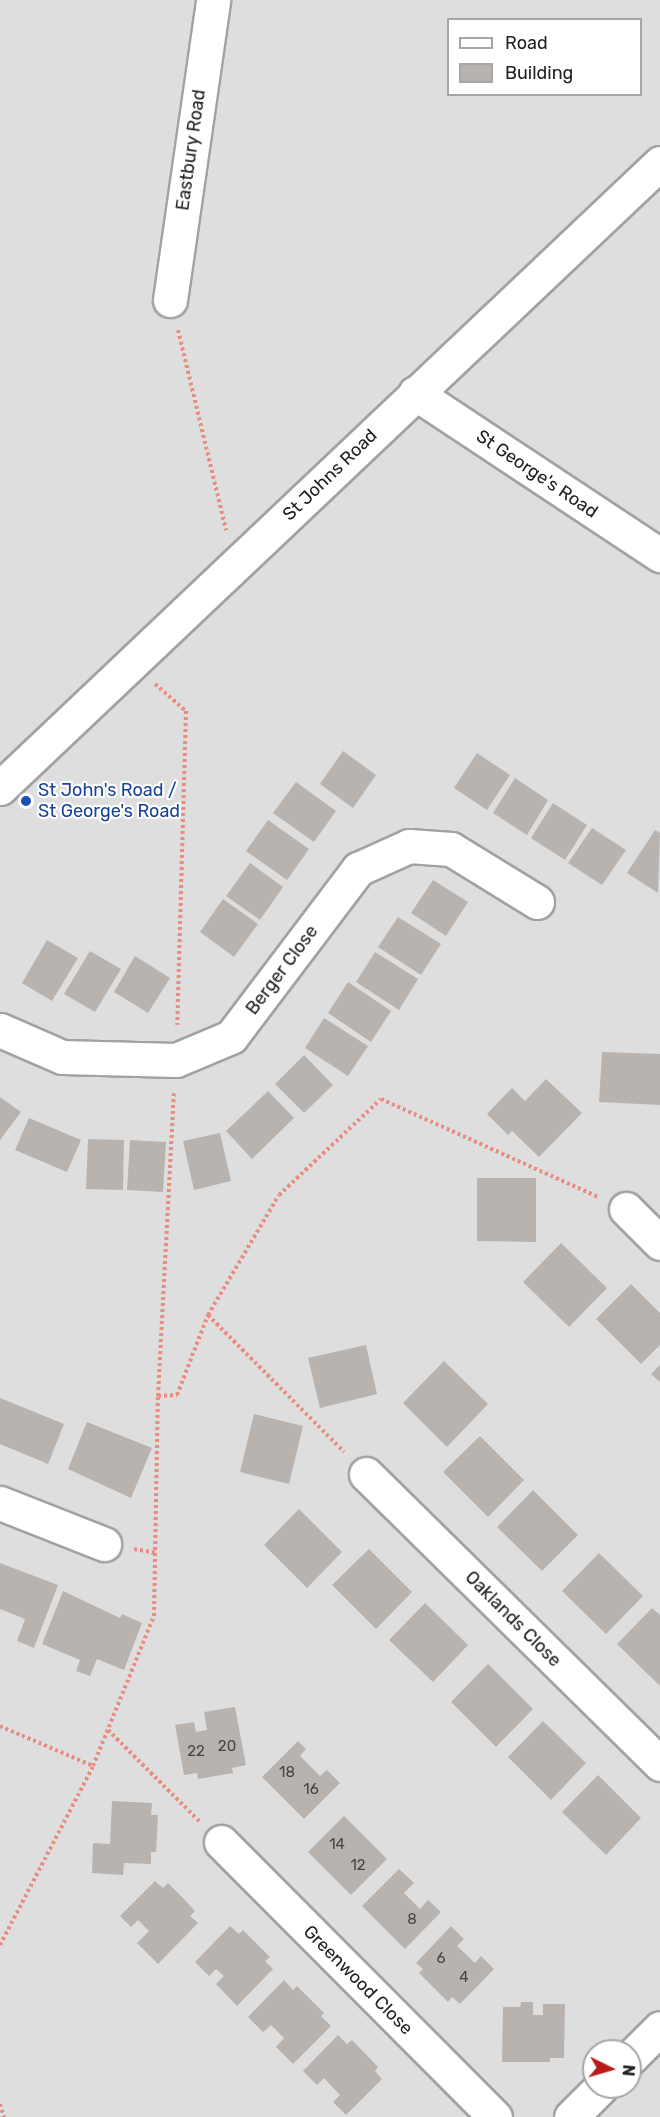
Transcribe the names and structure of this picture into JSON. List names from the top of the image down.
{
  "streets": {
    "street": [
      "Eastbury Road",
      "St George's Road",
      "St Johns Road",
      "Berger Close",
      "Oaklands Close",
      "Greenwood Close"
    ]
  },
  "crossings": [
    ["St George's Road", "St Johns Road"]
  ],
  "places": ["St John's Road / St George's Road"],
  "house_numbers": [
    "20",
    "22",
    "18",
    "16",
    "14",
    "12",
    "8",
    "6",
    "4"
  ],
  "legend": ["Road", "Building"],
  "north": "right"
}
